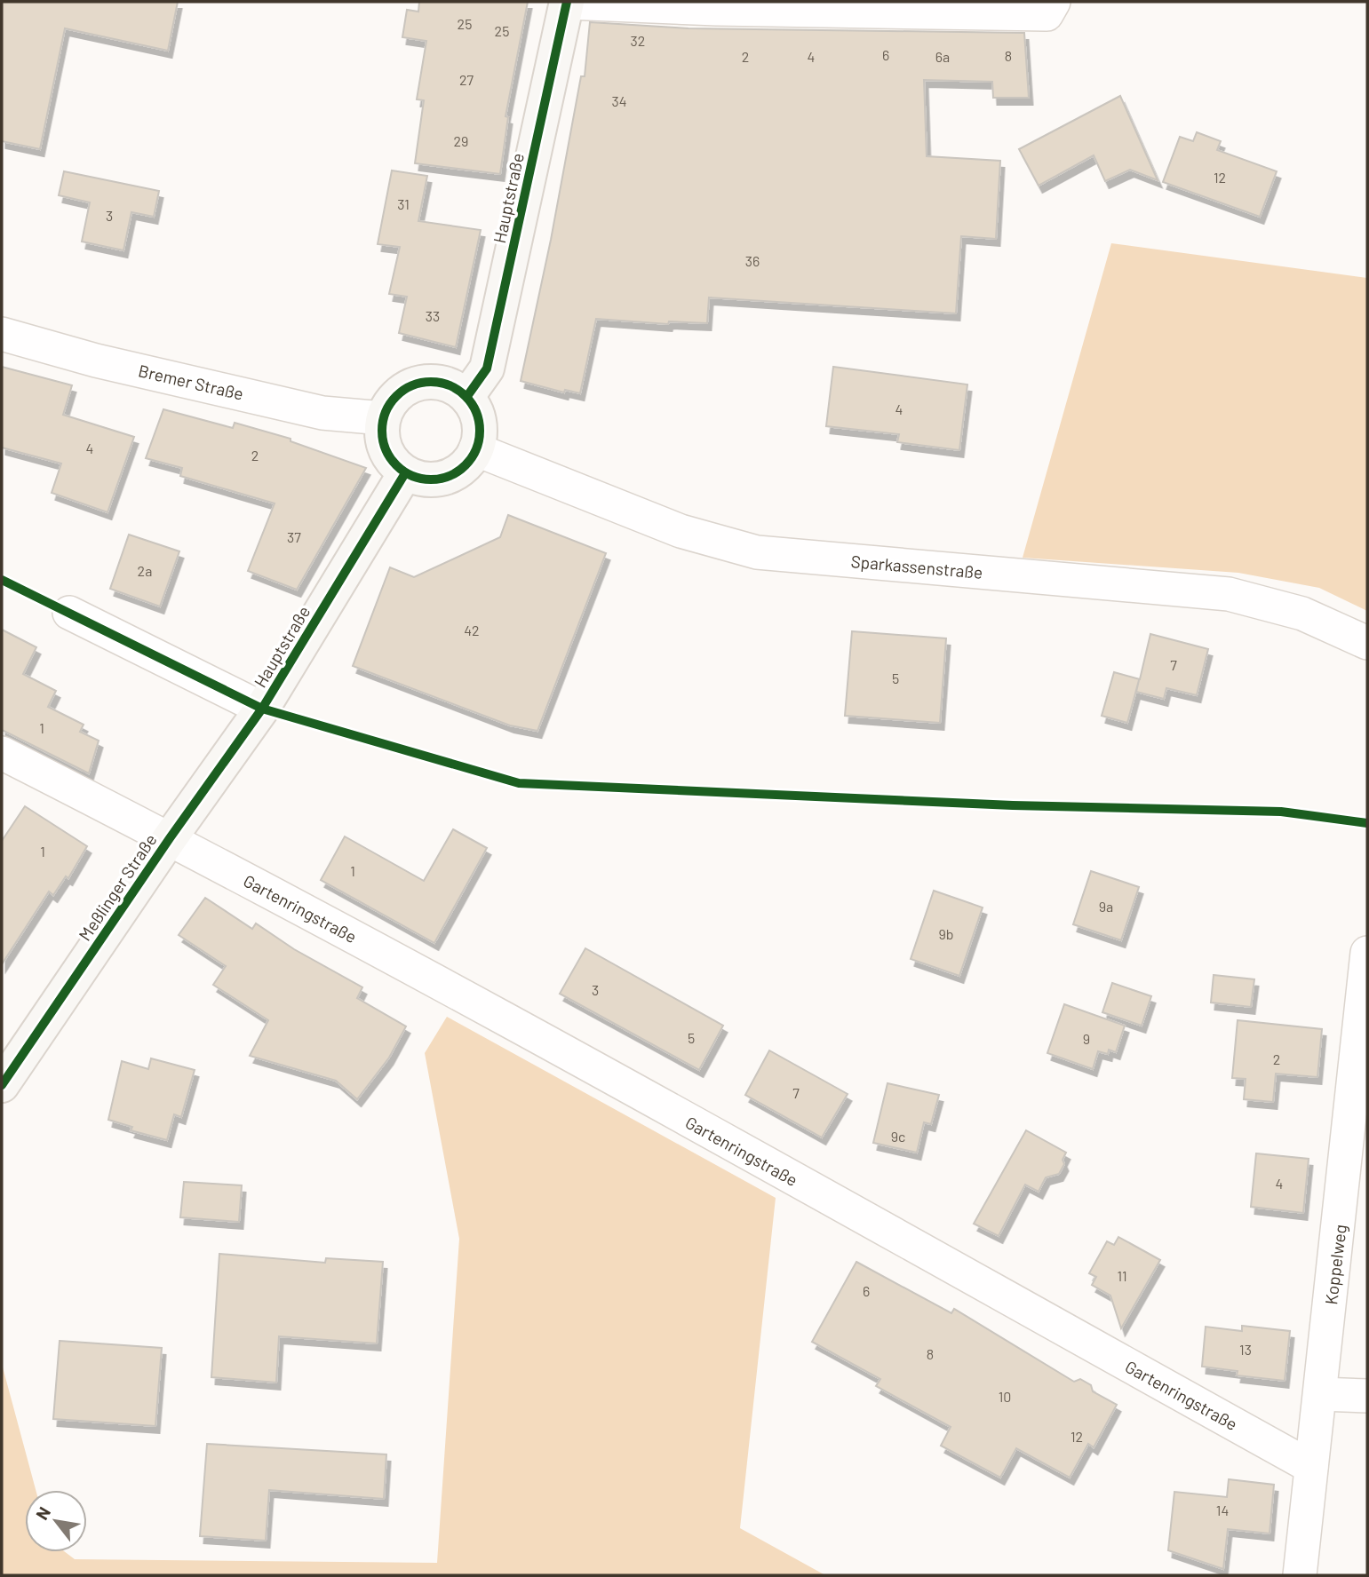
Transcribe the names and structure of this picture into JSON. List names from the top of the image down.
{
  "streets": {
    "street": [
      "Hauptstraße",
      "Bremer Straße",
      "Sparkassenstraße",
      "Meßlinger Straße",
      "Gartenringstraße",
      "Koppelweg"
    ]
  },
  "crossings": [
    ["Hauptstraße", "Bremer Straße"],
    ["Hauptstraße", "Sparkassenstraße"],
    ["Hauptstraße", "Meßlinger Straße"],
    ["Bremer Straße", "Sparkassenstraße"],
    ["Meßlinger Straße", "Gartenringstraße"],
    ["Gartenringstraße", "Koppelweg"]
  ],
  "house_numbers": [
    "25",
    "25",
    "32",
    "6",
    "8",
    "2",
    "4",
    "6a",
    "27",
    "34",
    "29",
    "12",
    "31",
    "3",
    "36",
    "33",
    "4",
    "4",
    "2",
    "37",
    "2a",
    "42",
    "7",
    "5",
    "1",
    "1",
    "1",
    "9a",
    "9b",
    "3",
    "5",
    "9",
    "2",
    "7",
    "9c",
    "4",
    "11",
    "6",
    "13",
    "8",
    "10",
    "12",
    "14"
  ],
  "north": "top left"
}
